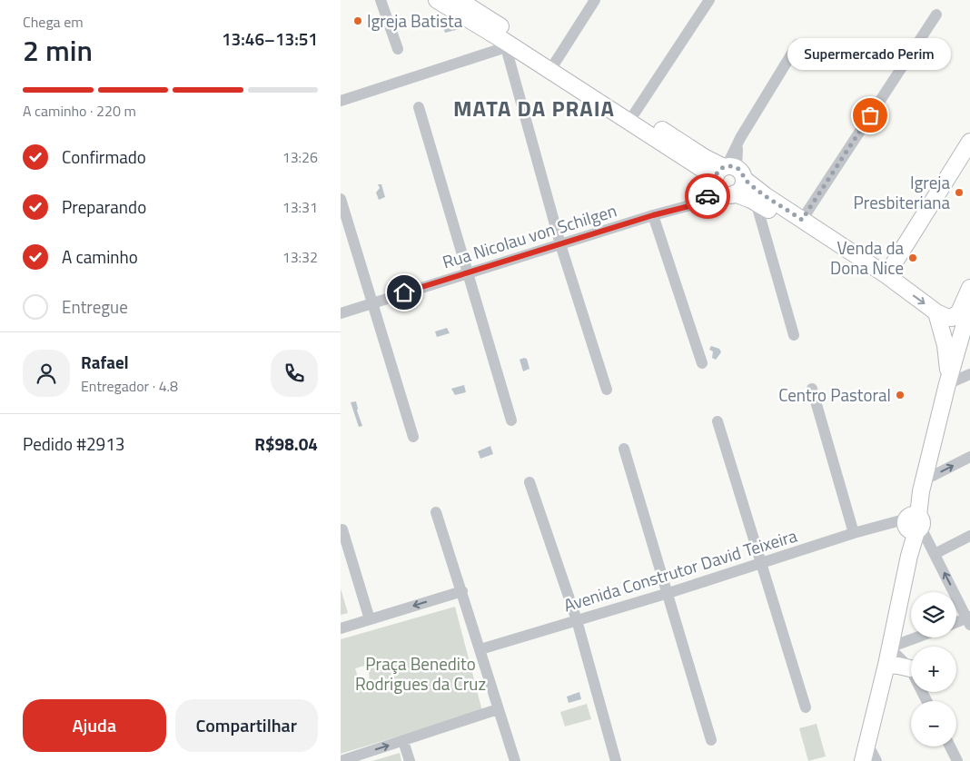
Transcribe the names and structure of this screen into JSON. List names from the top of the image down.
{
  "streets": {
    "street": ["Rua Nicolau von Schilgen", "Avenida Construtor David Teixeira"]
  },
  "districts": ["MATA DA PRAIA"],
  "parks": ["Praça Benedito Rodrigues da Cruz"],
  "places": [
    "Igreja Batista",
    "Supermercado Perim",
    "Igreja Presbiteriana",
    "Venda da Dona Nice",
    "Centro Pastoral"
  ],
  "page": {
    "heading": ["2 min", "Chega em", "13:46–13:51"],
    "panel": [
      "Rafael",
      "Entregador · 4.8",
      "Pedido #2913",
      "R$98.04"
    ],
    "bubble": "Supermercado Perim",
    "bar": "A caminho · 220 m",
    "list": [
      ["Confirmado", "13:26"],
      ["Preparando", "13:31"],
      ["A caminho", "13:32"],
      "Entregue"
    ],
    "map_buttons": ["+", "−"],
    "buttons": ["Ajuda", "Compartilhar"]
  }
}
